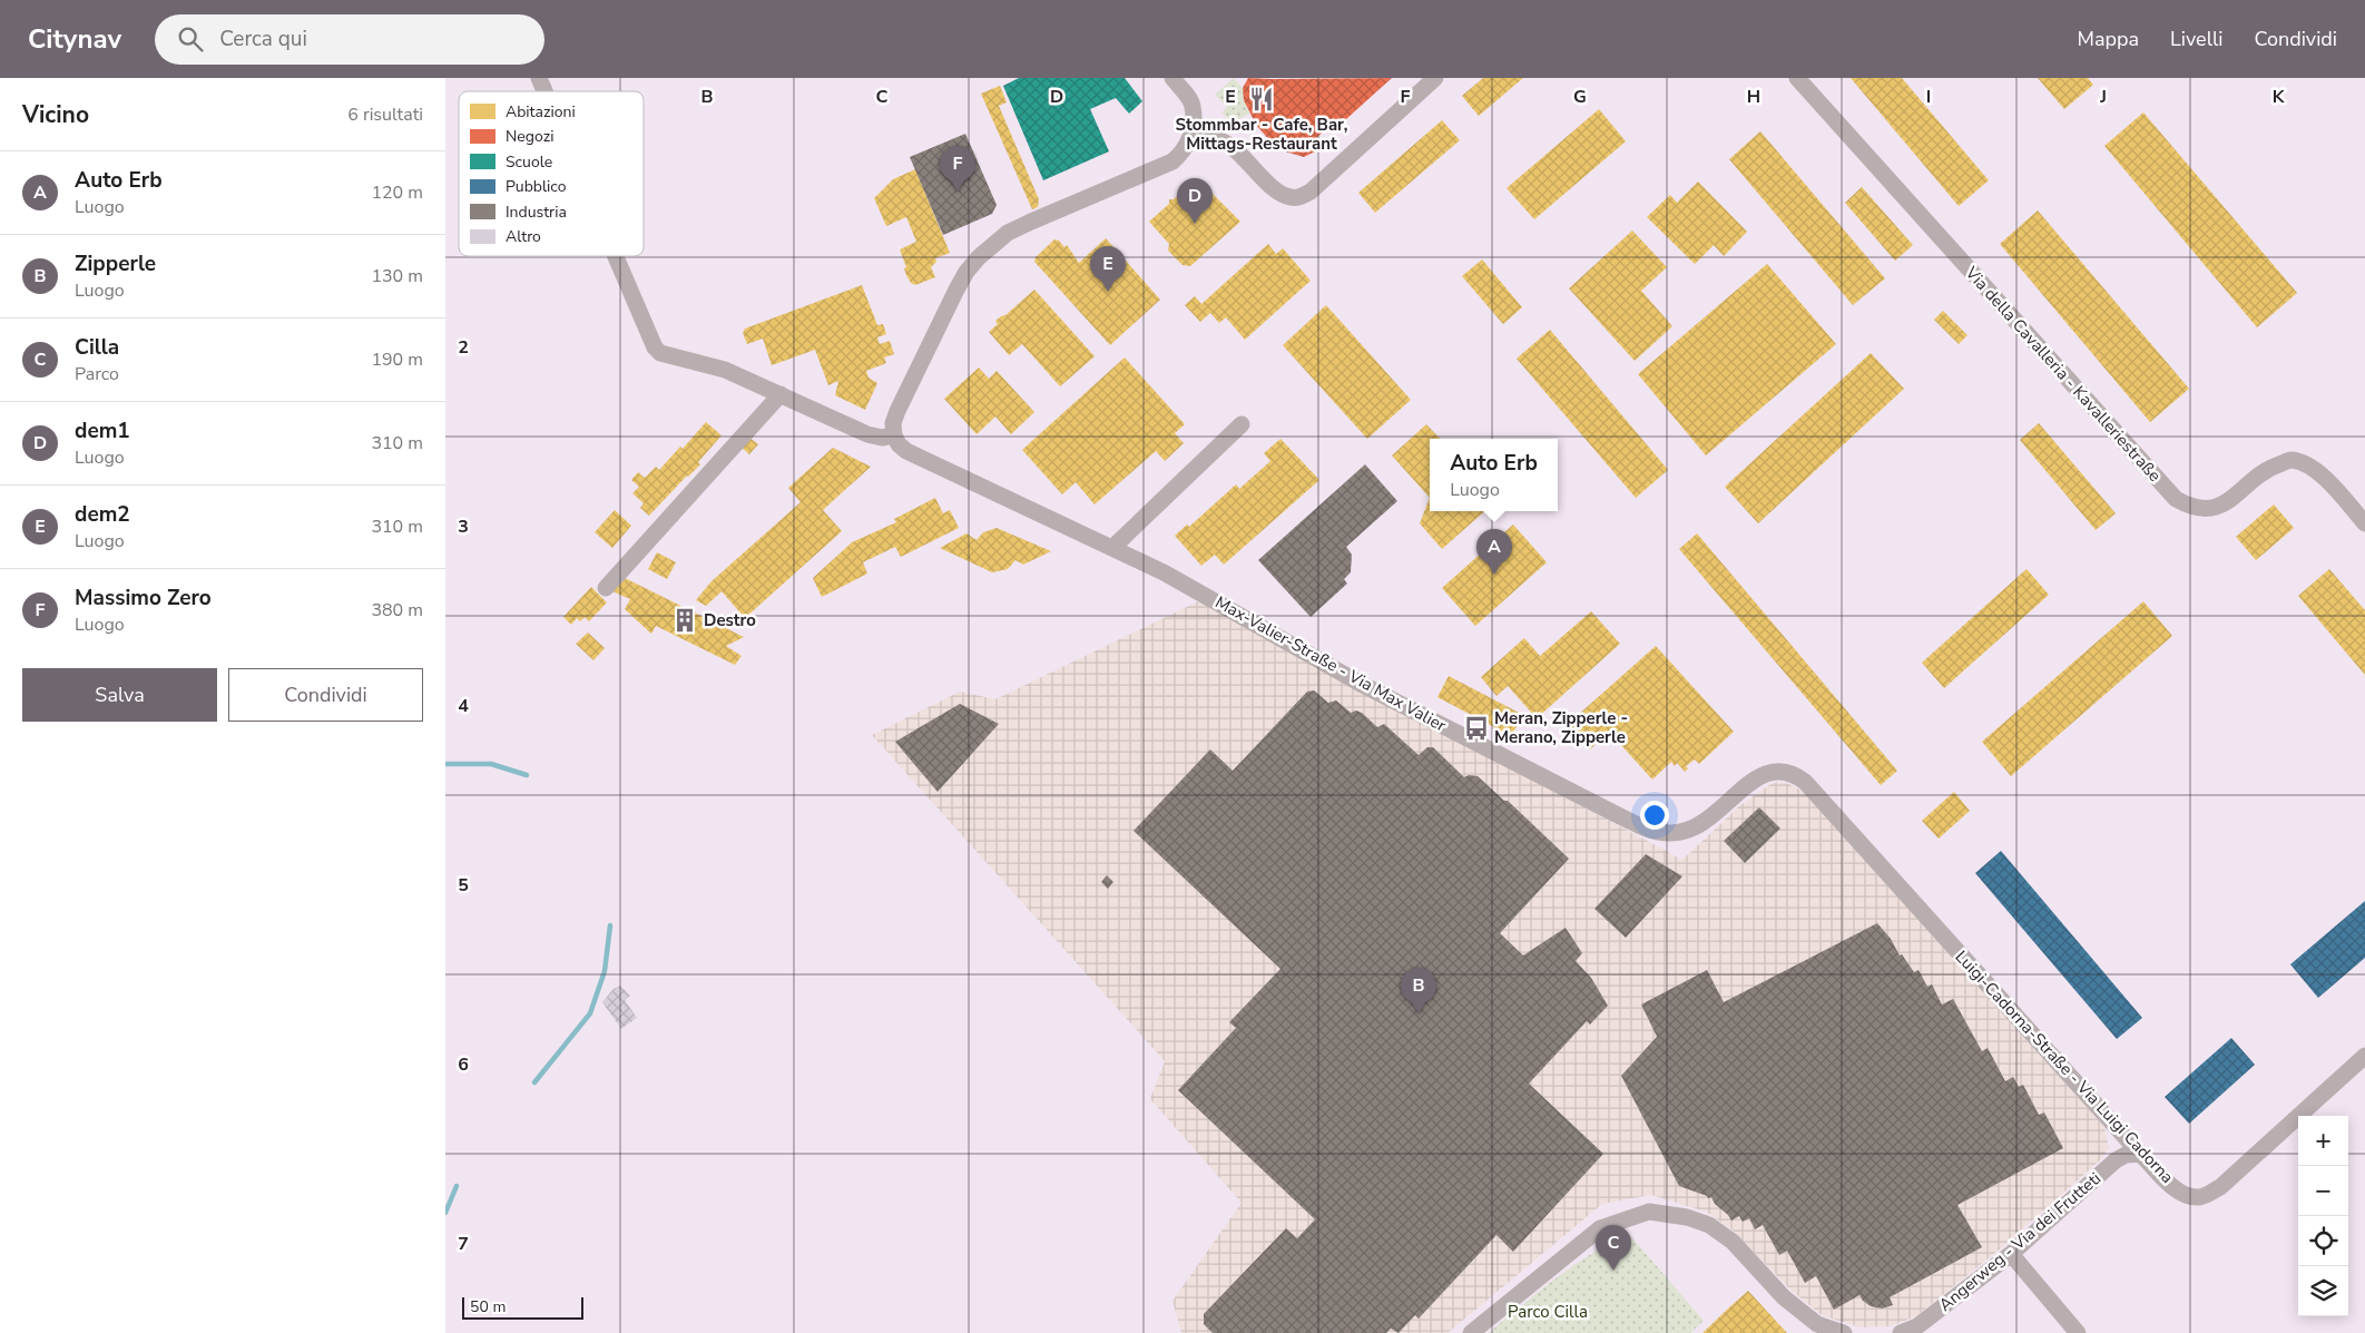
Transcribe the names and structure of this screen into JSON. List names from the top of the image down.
{
  "streets": {
    "street": [
      "Via della Cavalleria - Kavalleriestraße",
      "Max-Valier-Straße - Via Max Valier",
      "Luigi-Cadorna-Straße - Via Luigi Cadorna",
      "Angerweg - Via dei Frutteti"
    ]
  },
  "crossings": [
    ["Max-Valier-Straße - Via Max Valier", "Luigi-Cadorna-Straße - Via Luigi Cadorna"],
    ["Luigi-Cadorna-Straße - Via Luigi Cadorna", "Angerweg - Via dei Frutteti"]
  ],
  "parks": ["Parco Cilla"],
  "places": {
    "restaurant": ["Stommbar - Cafe, Bar, Mittags-Restaurant"],
    "building": ["Destro"],
    "bus stop": ["Meran, Zipperle - Merano, Zipperle"]
  },
  "legend": [
    "Abitazioni",
    "Negozi",
    "Scuole",
    "Pubblico",
    "Industria",
    "Altro"
  ],
  "scale_bar": "50 m",
  "page": {
    "header": "Citynav",
    "search": "Cerca qui",
    "nav": ["Mappa", "Livelli", "Condividi"],
    "heading": ["Vicino", "6 risultati"],
    "pins": [
      "F",
      "D",
      "E",
      "A",
      "B",
      "C"
    ],
    "list": [
      {
        "mark": "A",
        "name": "Auto Erb",
        "note": "Luogo",
        "value": "120 m"
      },
      {
        "mark": "B",
        "name": "Zipperle",
        "note": "Luogo",
        "value": "130 m"
      },
      {
        "mark": "C",
        "name": "Cilla",
        "note": "Parco",
        "value": "190 m"
      },
      {
        "mark": "D",
        "name": "dem1",
        "note": "Luogo",
        "value": "310 m"
      },
      {
        "mark": "E",
        "name": "dem2",
        "note": "Luogo",
        "value": "310 m"
      },
      {
        "mark": "F",
        "name": "Massimo Zero",
        "note": "Luogo",
        "value": "380 m"
      }
    ],
    "popup": ["Auto Erb", "Luogo"],
    "buttons": ["Salva", "Condividi"],
    "map_buttons": ["+", "−"],
    "scale": "50 m"
  },
  "grid": {
    "columns": [
      "B",
      "C",
      "D",
      "E",
      "F",
      "G",
      "H",
      "I",
      "J",
      "K"
    ],
    "rows": [
      "2",
      "3",
      "4",
      "5",
      "6",
      "7"
    ]
  }
}
